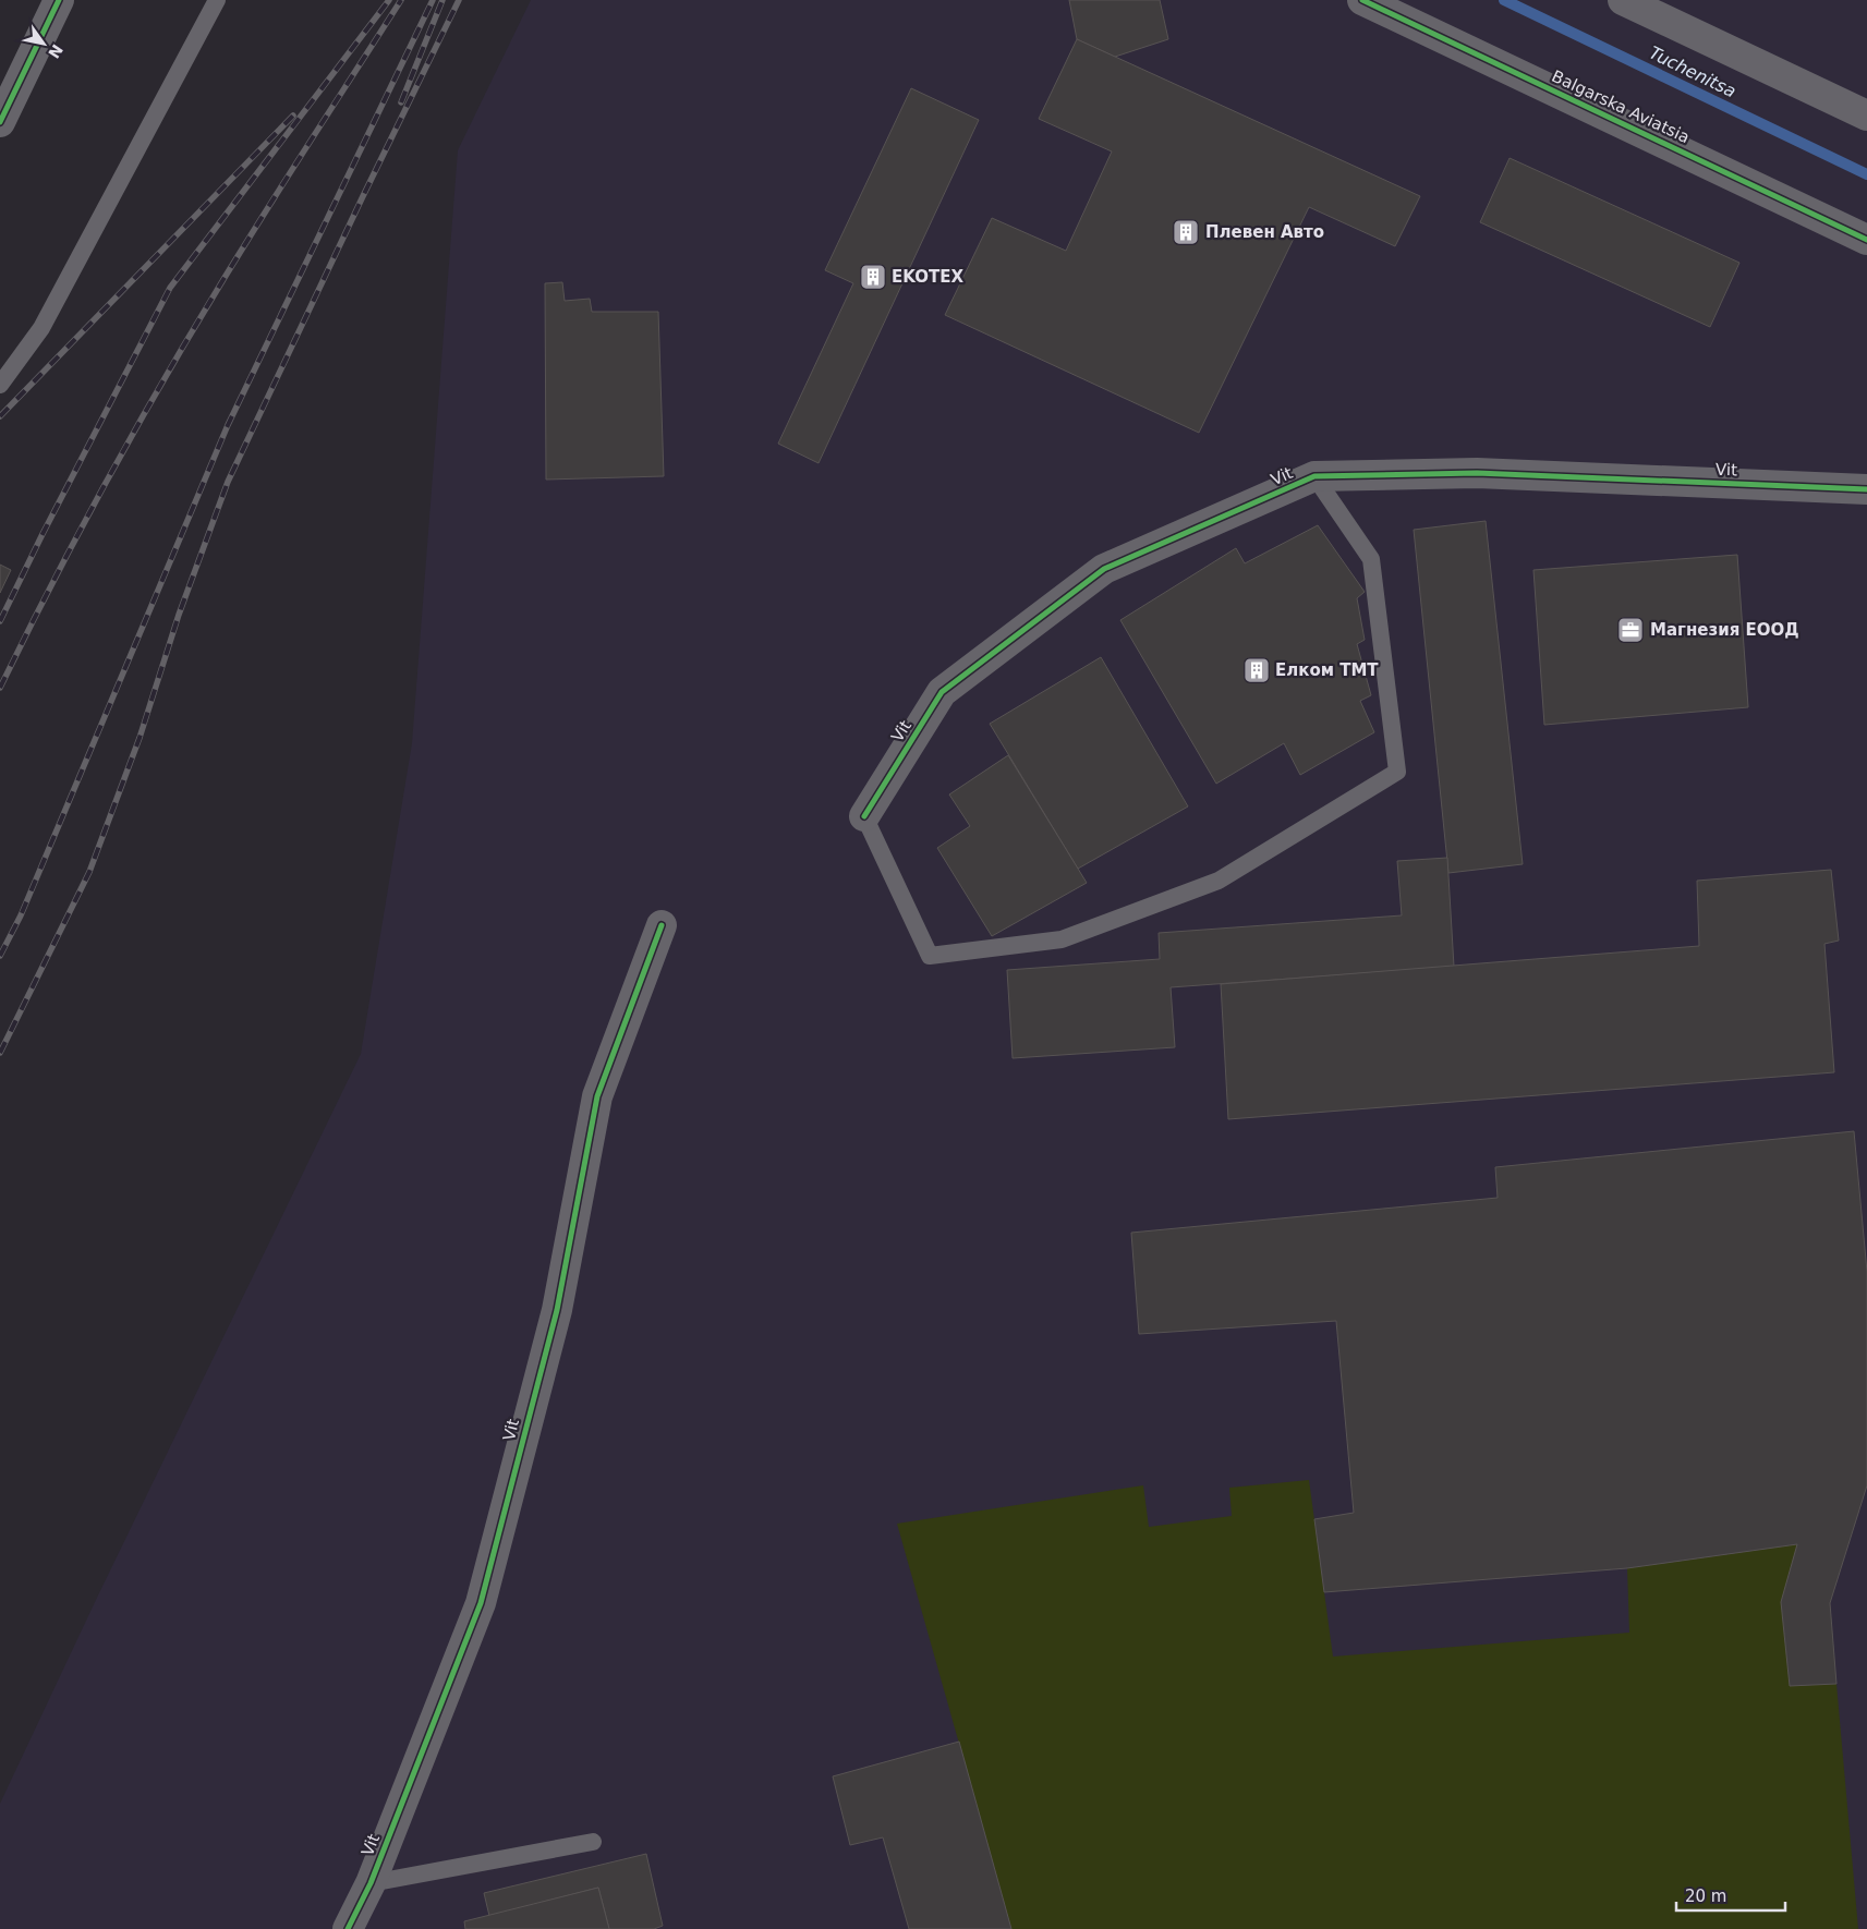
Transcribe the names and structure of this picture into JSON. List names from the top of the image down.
{
  "streets": {
    "street": ["Balgarska Aviatsia", "Vit"]
  },
  "water": ["Tuchenitsa"],
  "places": {
    "building": ["Плевен Авто", "EKOTEX", "Елком ТМТ"],
    "office": ["Магнезия ЕООД"]
  },
  "scale_bar": "20 m",
  "north": "bottom right"
}
